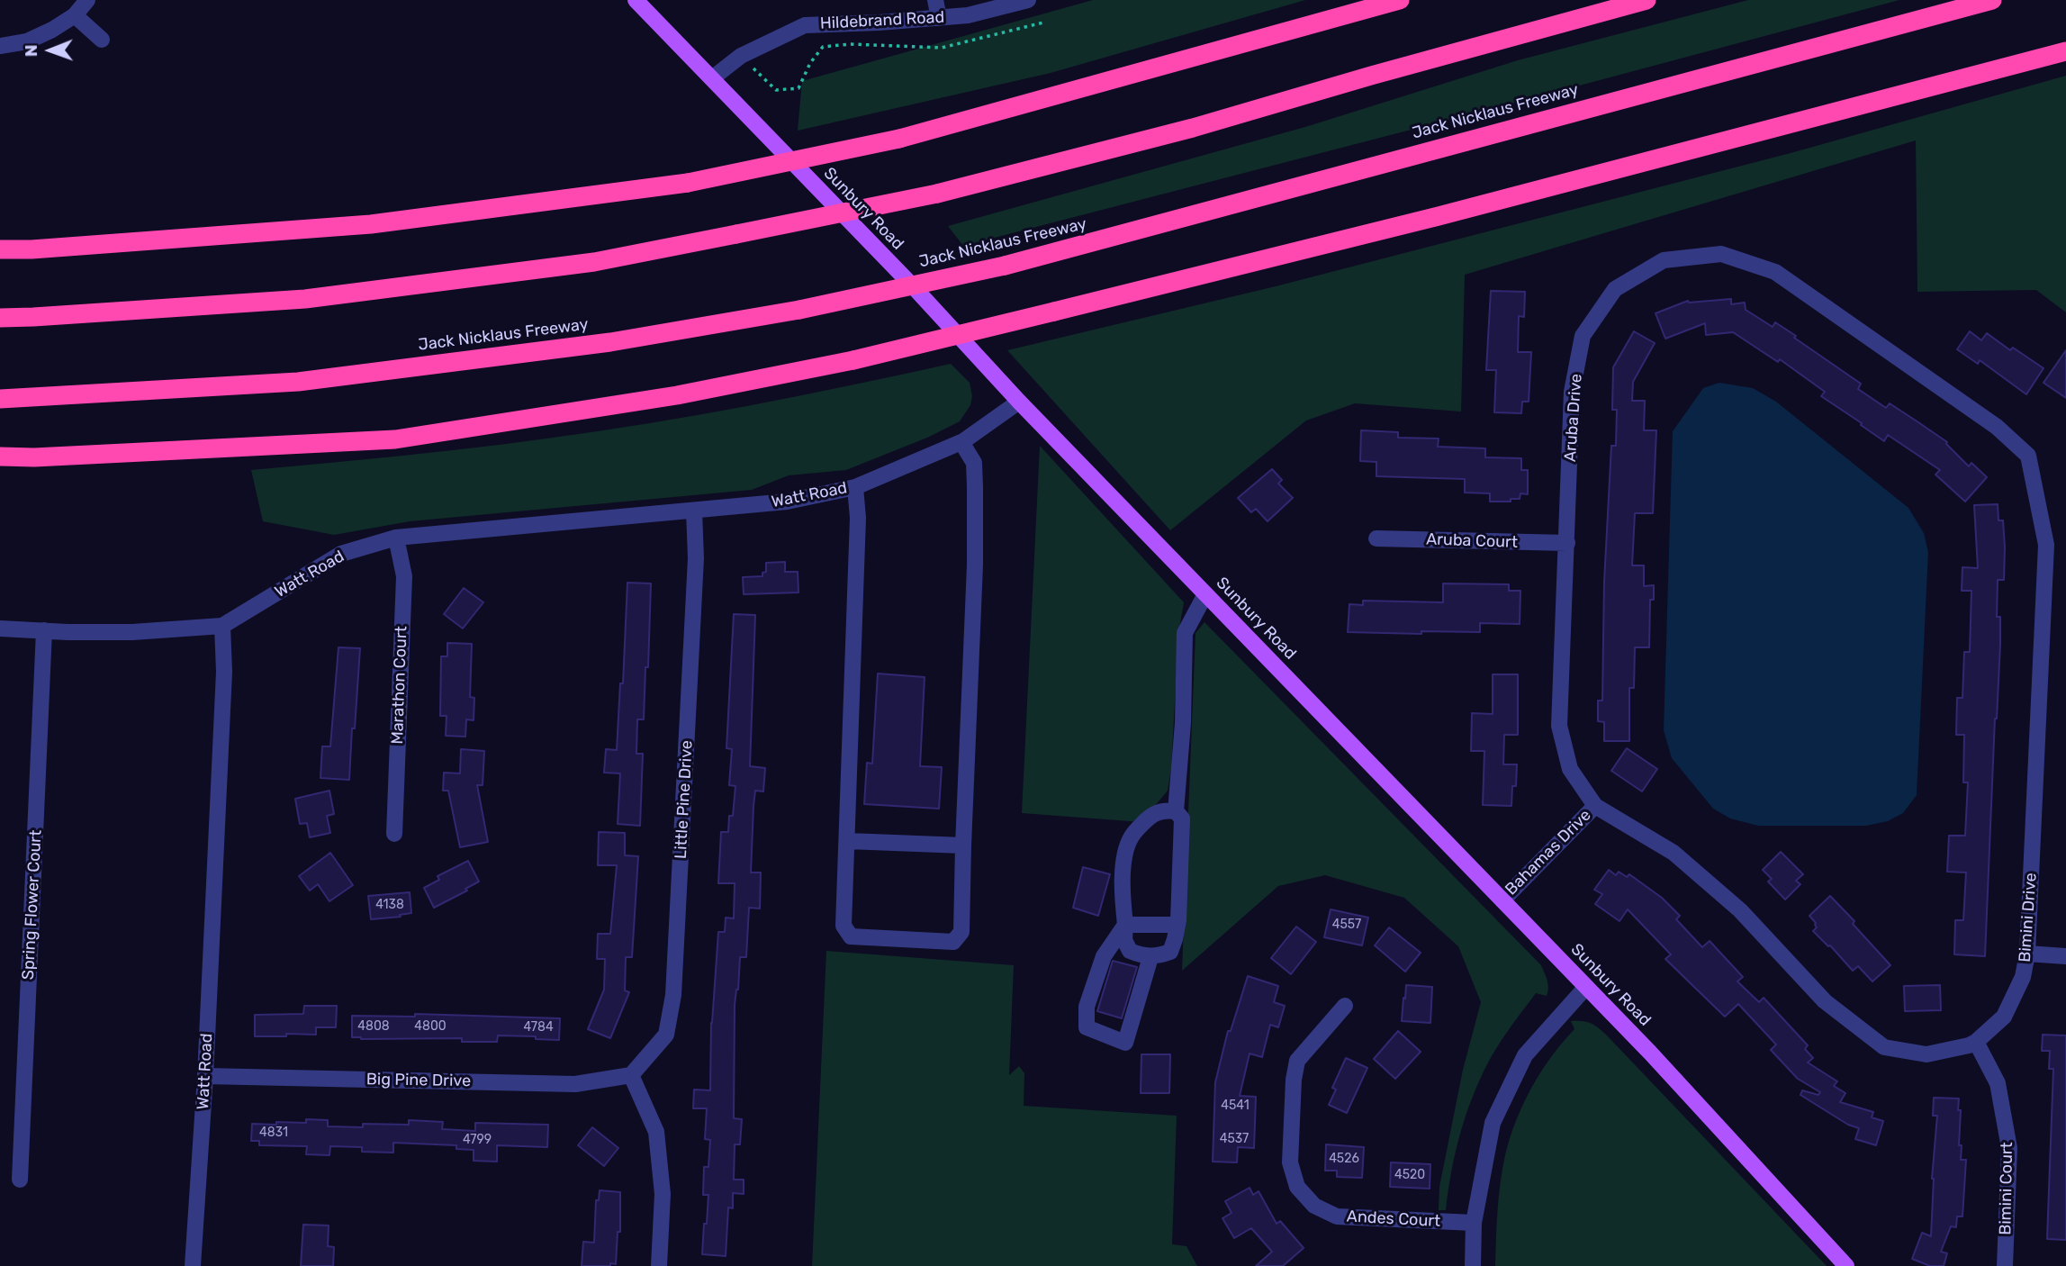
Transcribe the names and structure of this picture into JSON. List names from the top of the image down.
{
  "streets": {
    "highway": ["Jack Nicklaus Freeway"],
    "main road": ["Sunbury Road"],
    "street": [
      "Hildebrand Road",
      "Aruba Drive",
      "Watt Road",
      "Aruba Court",
      "Marathon Court",
      "Little Pine Drive",
      "Bahamas Drive",
      "Spring Flower Court",
      "Bimini Drive",
      "Big Pine Drive",
      "Bimini Court",
      "Andes Court"
    ]
  },
  "crossings": [
    ["Hildebrand Road", "Sunbury Road"],
    ["Sunbury Road", "Watt Road"],
    ["Sunbury Road", "Bahamas Drive"],
    ["Aruba Drive", "Aruba Court"],
    ["Aruba Drive", "Bahamas Drive"],
    ["Aruba Drive", "Bimini Drive"],
    ["Watt Road", "Marathon Court"],
    ["Watt Road", "Little Pine Drive"],
    ["Watt Road", "Big Pine Drive"],
    ["Little Pine Drive", "Big Pine Drive"],
    ["Bahamas Drive", "Bimini Drive"],
    ["Bimini Drive", "Bimini Court"]
  ],
  "house_numbers": [
    "4138",
    "4557",
    "4808",
    "4800",
    "4784",
    "4541",
    "4831",
    "4537",
    "4799",
    "4526",
    "4520"
  ],
  "north": "left"
}
